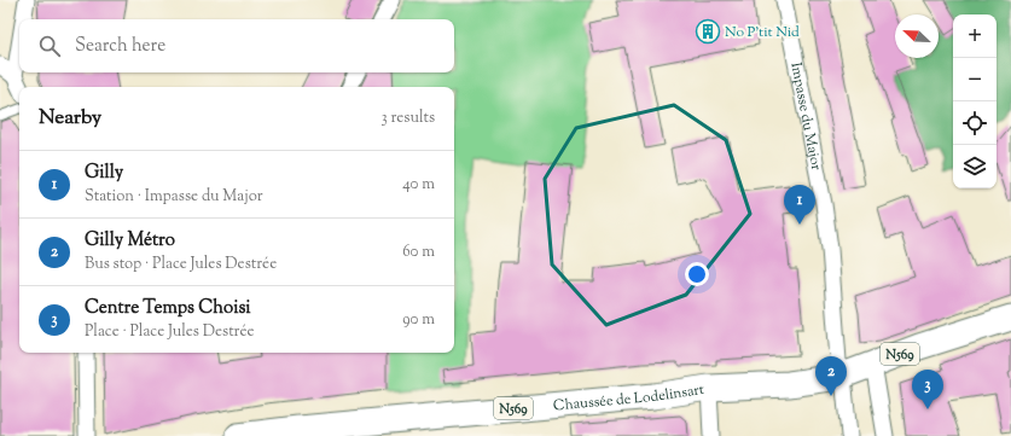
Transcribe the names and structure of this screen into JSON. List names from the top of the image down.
{
  "streets": {
    "main road": ["N569", "Chaussée de Lodelinsart"],
    "street": ["Impasse du Major"]
  },
  "crossings": [
    ["Impasse du Major", "Chaussée de Lodelinsart"]
  ],
  "places": {
    "building": ["No P'tit Nid"]
  },
  "north": "top left",
  "page": {
    "map_buttons": ["+", "−"],
    "search": "Search here",
    "heading": ["Nearby", "3 results"],
    "list": [
      {
        "mark": "1",
        "name": "Gilly",
        "note": "Station · Impasse du Major",
        "value": "40 m"
      },
      {
        "mark": "2",
        "name": "Gilly Métro",
        "note": "Bus stop · Place Jules Destrée",
        "value": "60 m"
      },
      {
        "mark": "3",
        "name": "Centre Temps Choisi",
        "note": "Place · Place Jules Destrée",
        "value": "90 m"
      }
    ],
    "pins": ["1", "2", "3"]
  }
}
